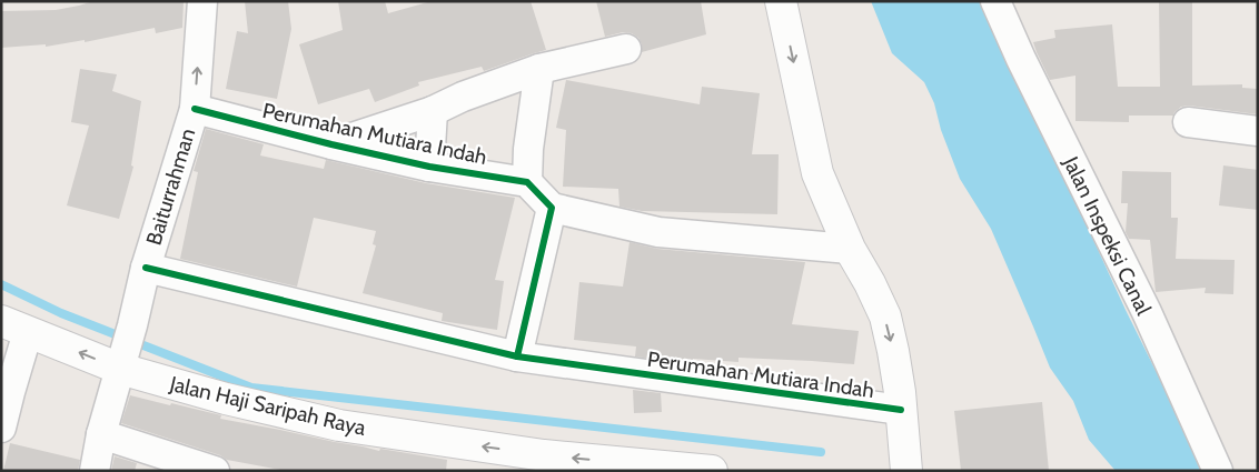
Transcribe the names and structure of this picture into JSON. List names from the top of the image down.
{
  "streets": {
    "main road": ["Jalan Haji Saripah Raya"],
    "street": ["Perumahan Mutiara Indah", "Baiturrahman", "Jalan Inspeksi Canal"]
  },
  "crossings": [
    ["Perumahan Mutiara Indah", "Baiturrahman"],
    ["Baiturrahman", "Jalan Haji Saripah Raya"]
  ],
  "one_way": ["Jalan Haji Saripah Raya"]
}
